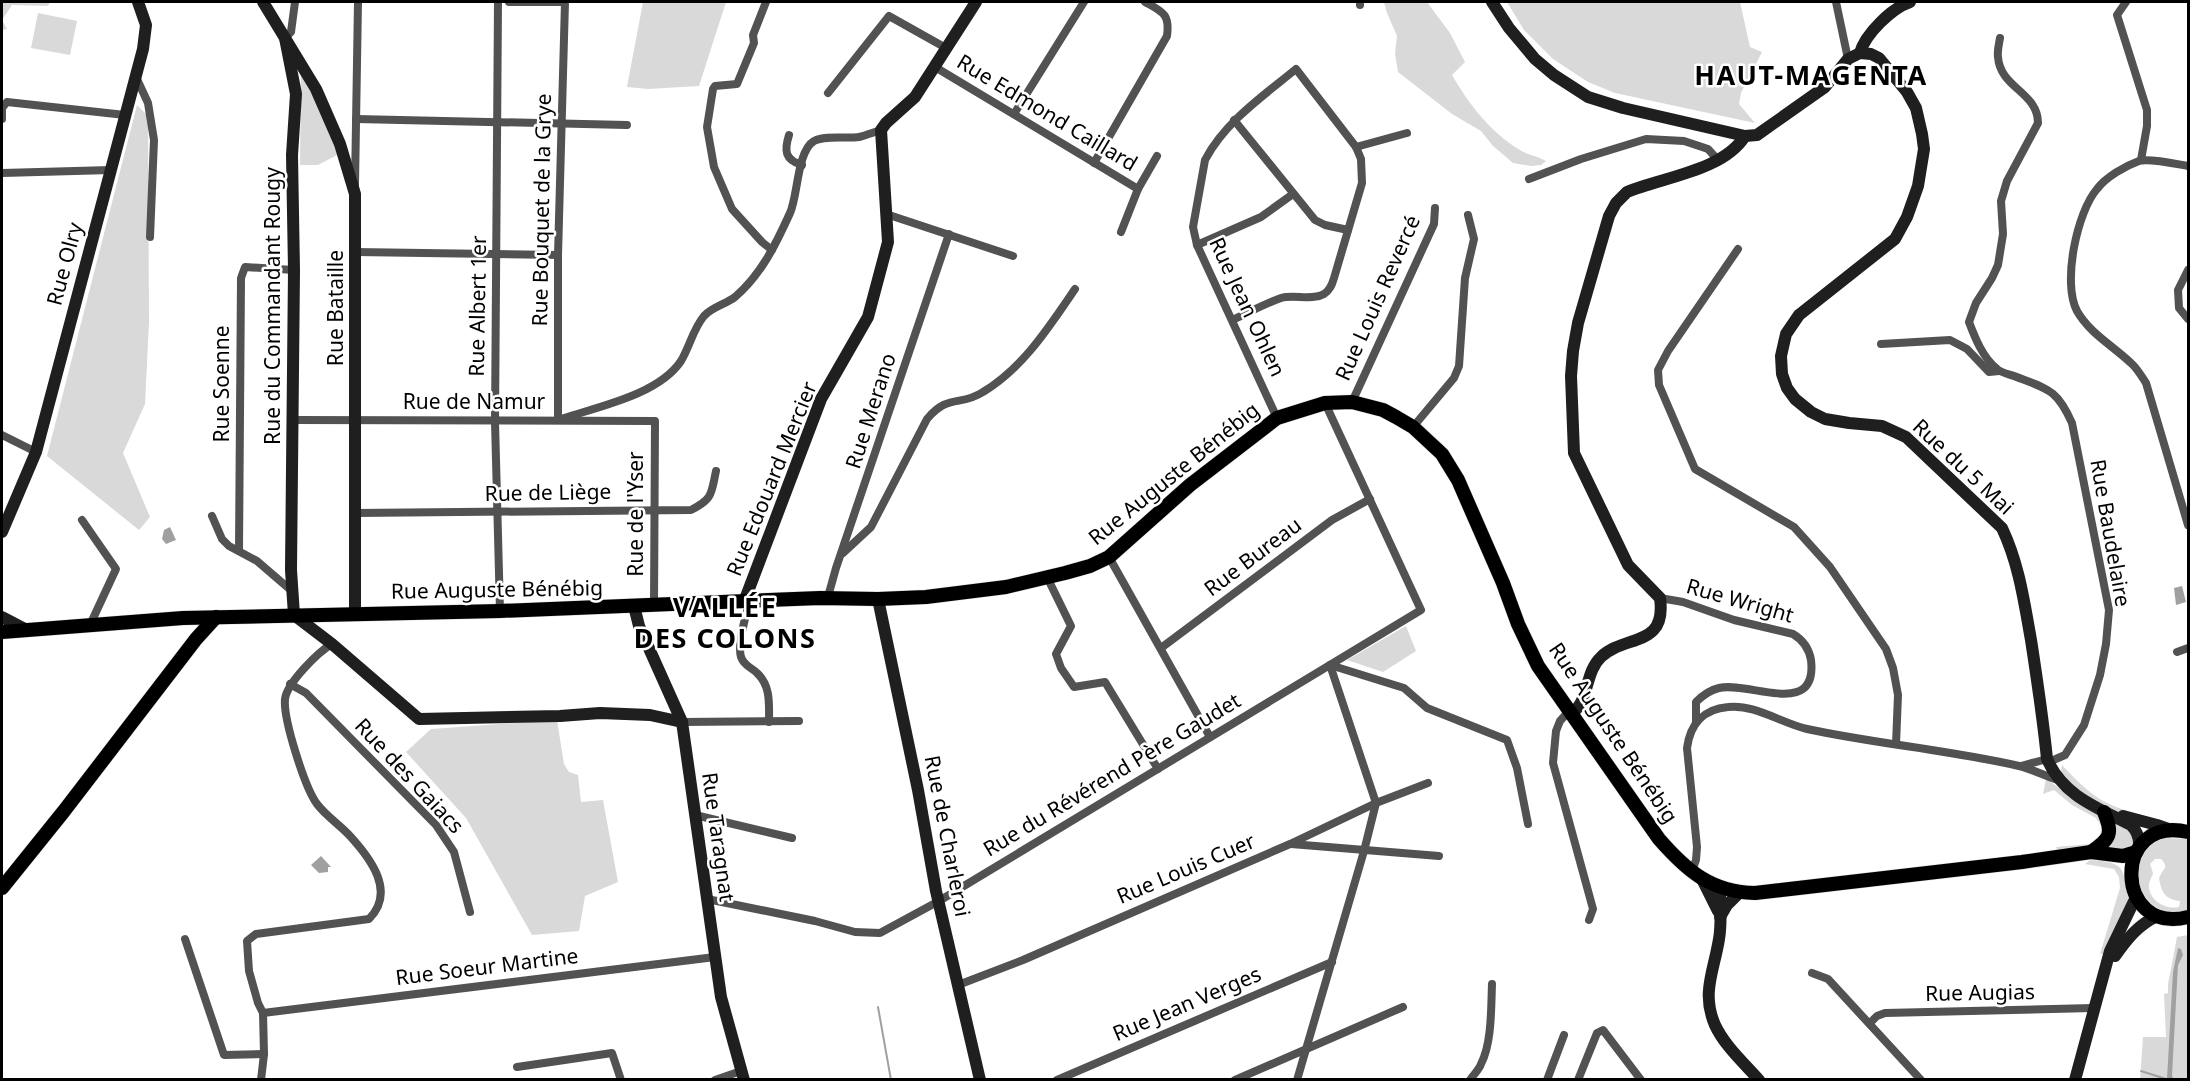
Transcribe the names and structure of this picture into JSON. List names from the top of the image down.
{
  "streets": {
    "main road": ["Rue Auguste Bénébig"],
    "street": [
      "Rue Edmond Caillard",
      "Rue Bouquet de la Grye",
      "Rue Olry",
      "Rue Louis Revercé",
      "Rue du Commandant Rougy",
      "Rue Albert 1er",
      "Rue Jean Ohlen",
      "Rue Bataille",
      "Rue Soenne",
      "Rue de Namur",
      "Rue Merano",
      "Rue du 5 Mai",
      "Rue Edouard Mercier",
      "Rue de Liège",
      "Rue de l'Yser",
      "Rue Baudelaire",
      "Rue Bureau",
      "Rue Wright",
      "Rue du Révérend Père Gaudet",
      "Rue des Gaiacs",
      "Rue de Charleroi",
      "Rue Taragnat",
      "Rue Louis Cuer",
      "Rue Soeur Martine",
      "Rue Augias",
      "Rue Jean Verges"
    ]
  },
  "crossings": [
    ["Rue Bouquet de la Grye", "Rue de Namur"],
    ["Rue Louis Revercé", "Rue Auguste Bénébig"],
    ["Rue du Commandant Rougy", "Rue Soenne"],
    ["Rue du Commandant Rougy", "Rue de Namur"],
    ["Rue du Commandant Rougy", "Rue Auguste Bénébig"],
    ["Rue Albert 1er", "Rue de Namur"],
    ["Rue Albert 1er", "Rue Auguste Bénébig"],
    ["Rue Albert 1er", "Rue de Liège"],
    ["Rue Jean Ohlen", "Rue Auguste Bénébig"],
    ["Rue Bataille", "Rue de Namur"],
    ["Rue Bataille", "Rue Auguste Bénébig"],
    ["Rue Bataille", "Rue de Liège"],
    ["Rue de Namur", "Rue de l'Yser"],
    ["Rue Merano", "Rue Auguste Bénébig"],
    ["Rue du 5 Mai", "Rue Baudelaire"],
    ["Rue Auguste Bénébig", "Rue Edouard Mercier"],
    ["Rue Auguste Bénébig", "Rue de l'Yser"],
    ["Rue Auguste Bénébig", "Rue de Charleroi"],
    ["Rue Auguste Bénébig", "Rue Taragnat"],
    ["Rue de Liège", "Rue de l'Yser"],
    ["Rue Bureau", "Rue du Révérend Père Gaudet"],
    ["Rue du Révérend Père Gaudet", "Rue de Charleroi"],
    ["Rue du Révérend Père Gaudet", "Rue Taragnat"],
    ["Rue de Charleroi", "Rue Louis Cuer"],
    ["Rue Taragnat", "Rue Soeur Martine"]
  ],
  "districts": ["HAUT-MAGENTA", "VALLÉE DES COLONS"]
}
